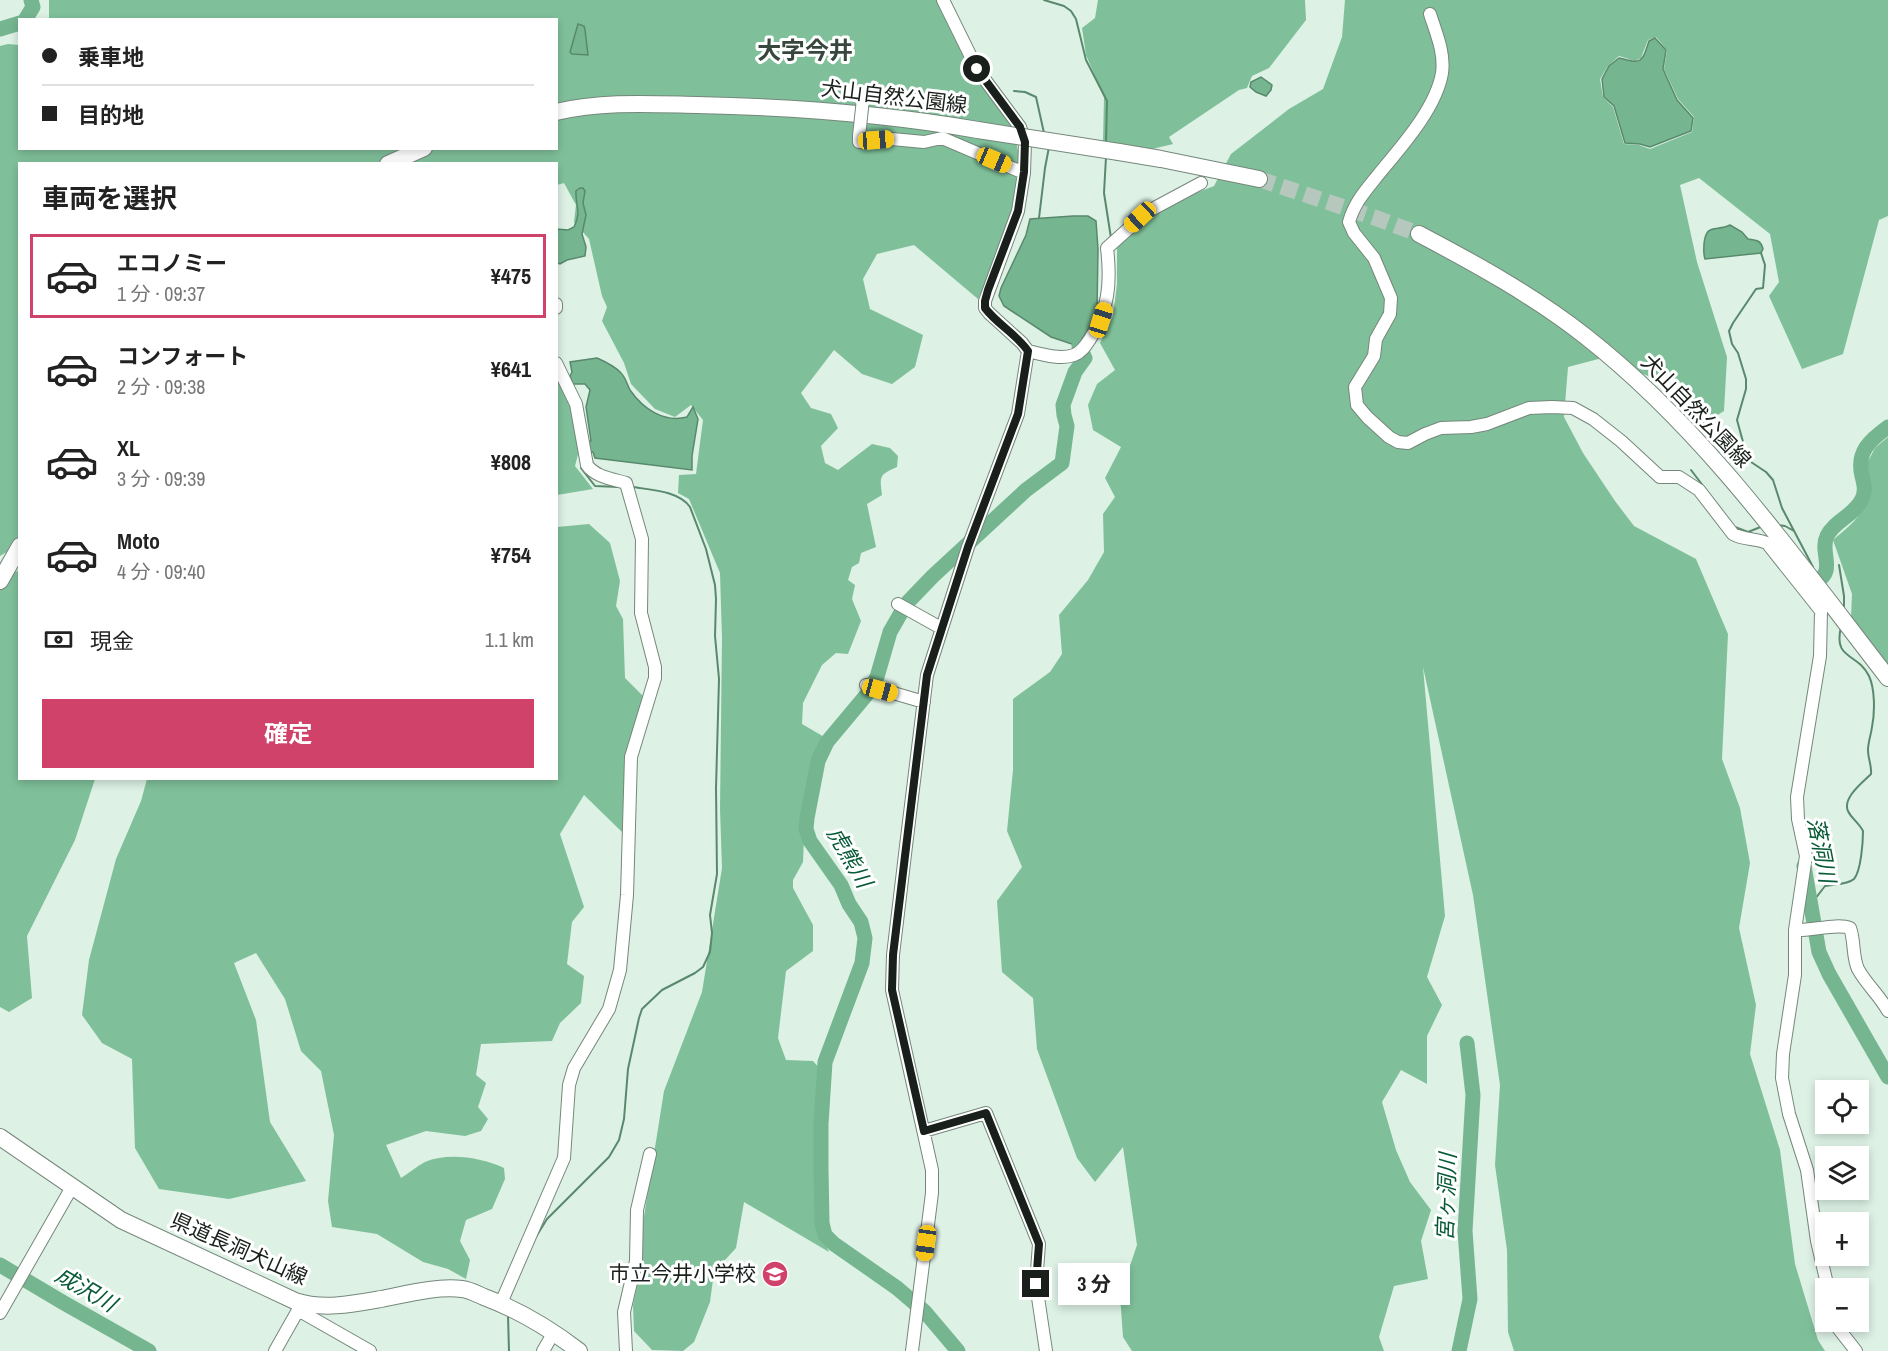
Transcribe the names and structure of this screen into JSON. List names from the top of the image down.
{
  "streets": {
    "main road": ["犬山自然公園線", "県道長洞犬山線"]
  },
  "districts": ["大字今井"],
  "water": [
    "落洞川",
    "虎熊川",
    "宮ヶ洞川",
    "成沢川"
  ],
  "places": {
    "school or university": ["市立今井小学校"]
  },
  "page": {
    "banner": ["乗車地", "目的地"],
    "heading": "車両を選択",
    "list": [
      {
        "name": "エコノミー",
        "note": "1 分 · 09:37",
        "value": "¥475"
      },
      {
        "name": "コンフォート",
        "note": "2 分 · 09:38",
        "value": "¥641"
      },
      {
        "name": "XL",
        "note": "3 分 · 09:39",
        "value": "¥808"
      },
      {
        "name": "Moto",
        "note": "4 分 · 09:40",
        "value": "¥754"
      }
    ],
    "pay": ["現金", "1.1 km"],
    "buttons": "確定",
    "map_buttons": ["+", "−"],
    "bubble": "3 分"
  }
}
